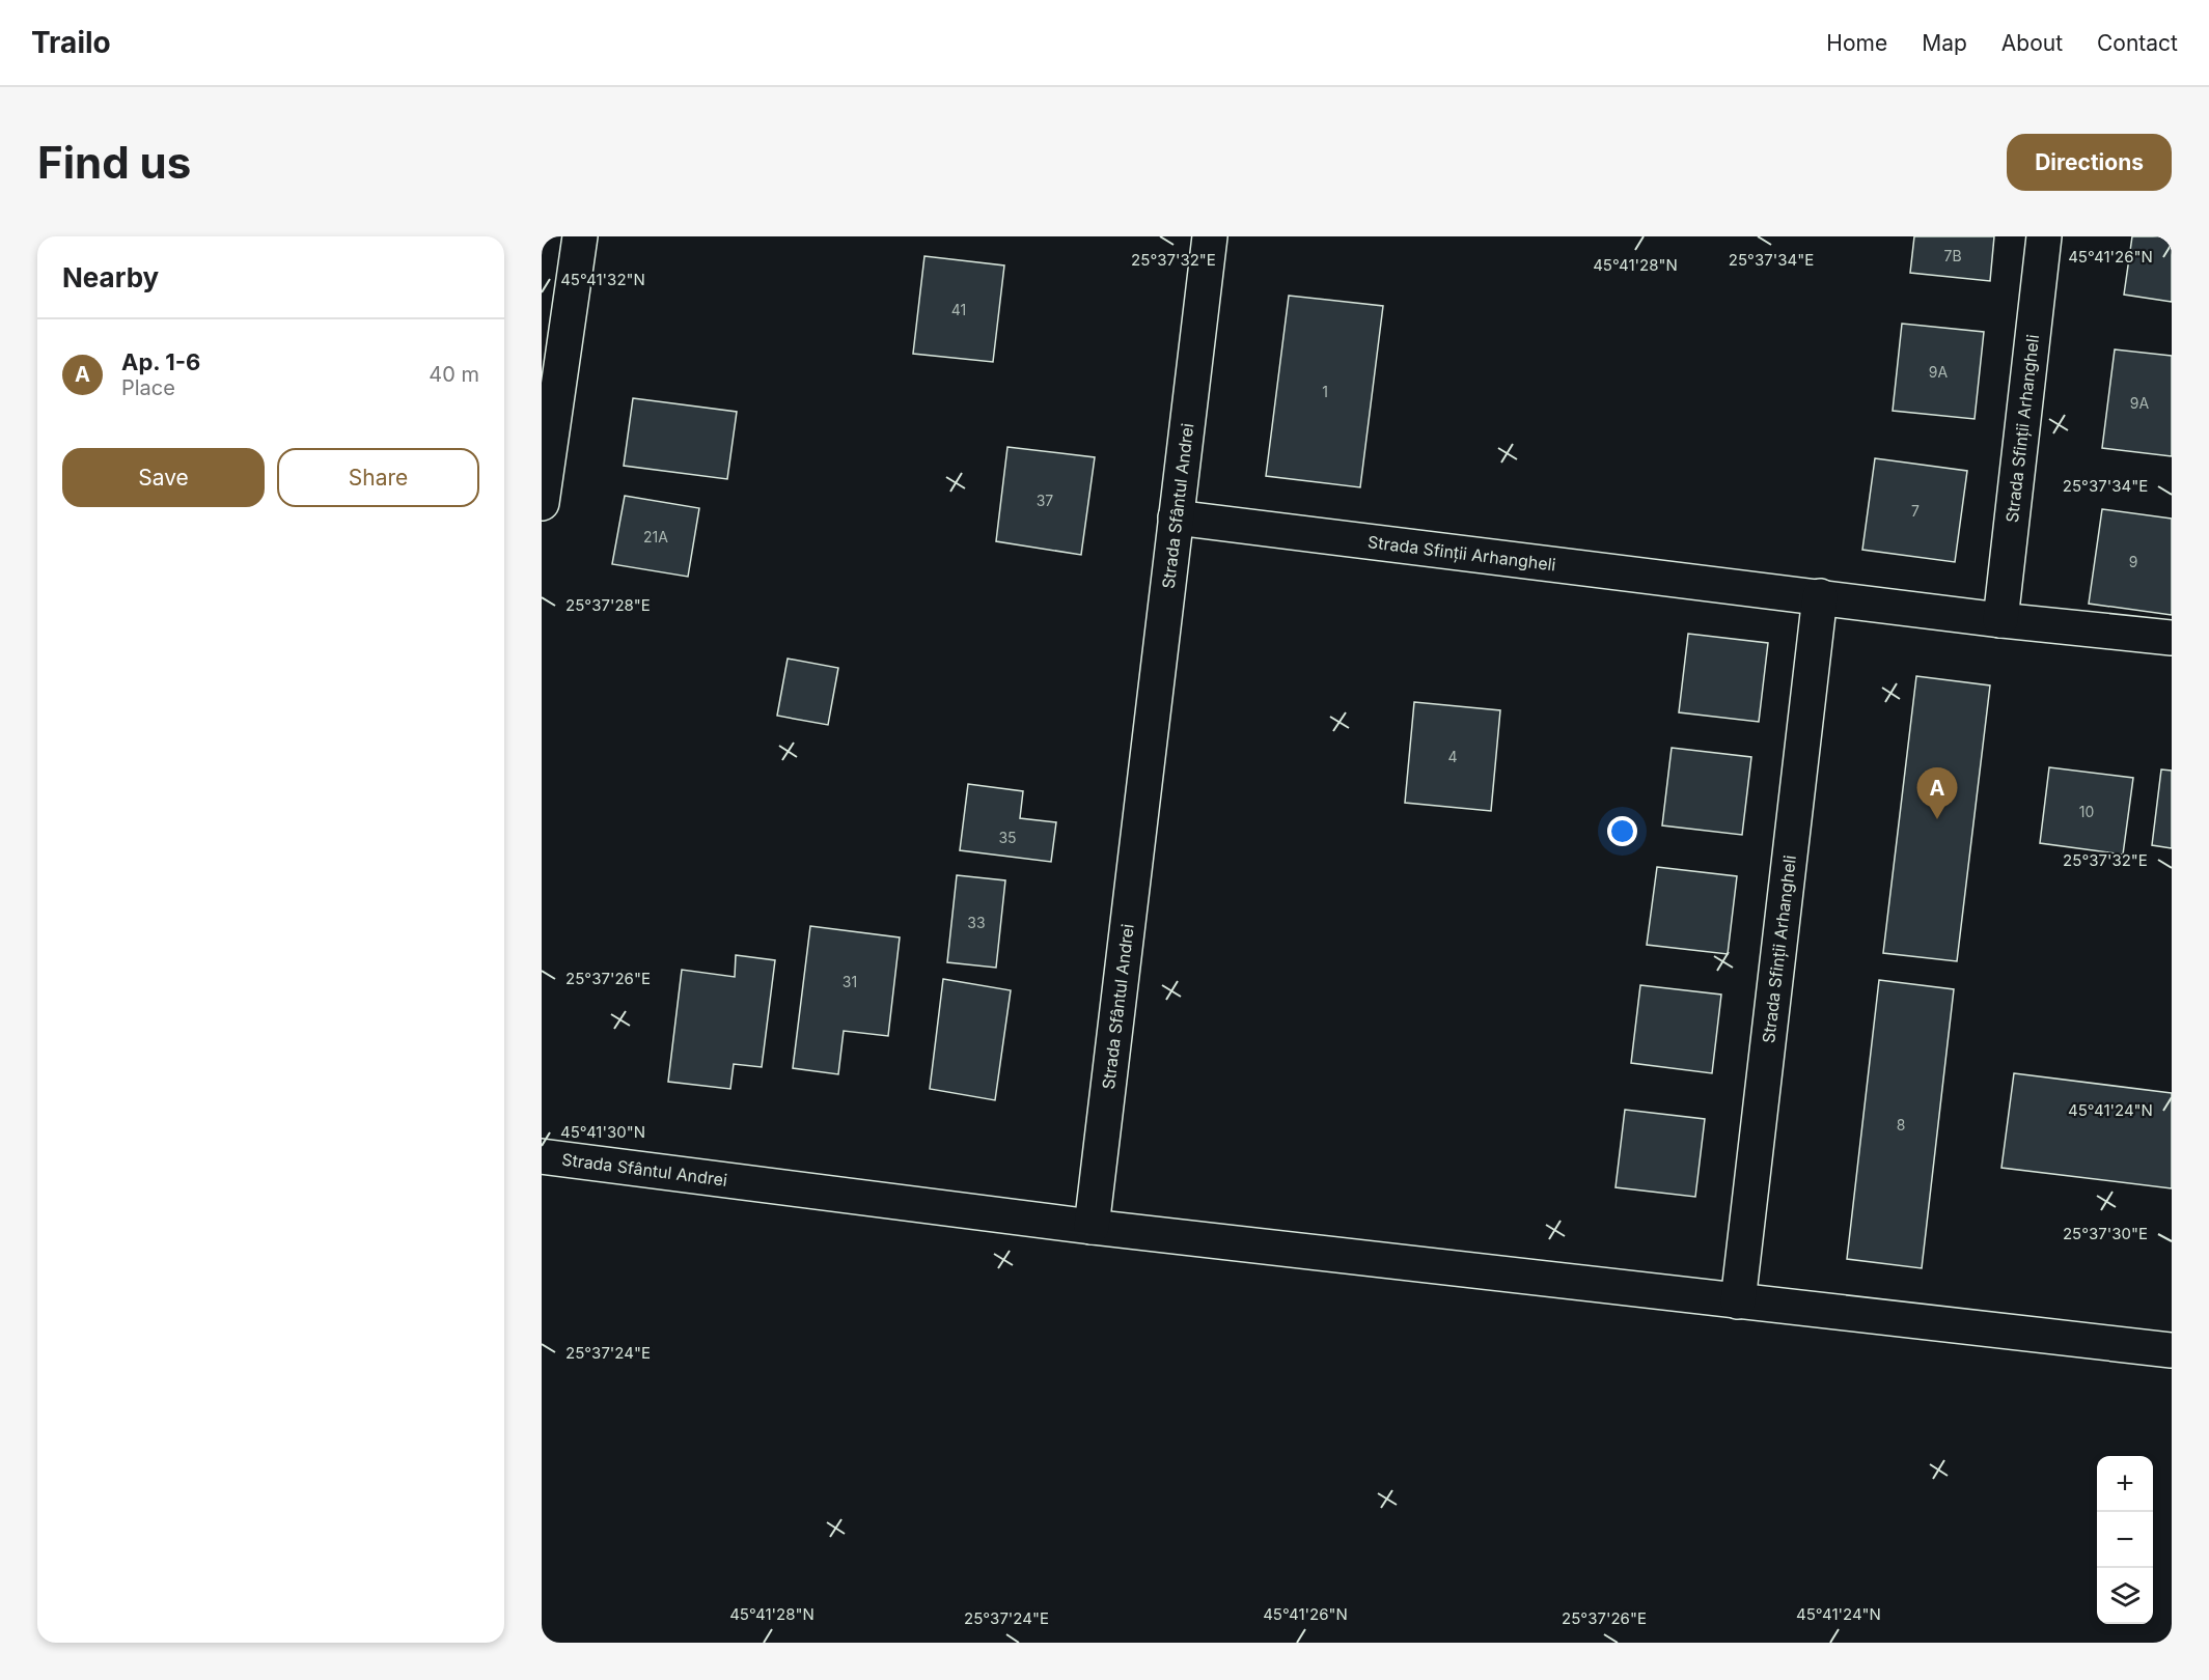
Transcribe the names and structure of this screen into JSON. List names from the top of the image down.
{
  "streets": {
    "street": ["Strada Sfinții Arhangheli", "Strada Sfântul Andrei"]
  },
  "crossings": [
    ["Strada Sfinții Arhangheli", "Strada Sfântul Andrei"]
  ],
  "house_numbers": [
    "7B",
    "41",
    "9A",
    "1",
    "9A",
    "37",
    "7",
    "21A",
    "9",
    "4",
    "10",
    "35",
    "33",
    "31",
    "8"
  ],
  "page": {
    "header": "Trailo",
    "nav": [
      "Home",
      "Map",
      "About",
      "Contact"
    ],
    "buttons": [
      "Directions",
      ["Save", "Share"]
    ],
    "title": "Find us",
    "heading": "Nearby",
    "list": [
      {
        "mark": "A",
        "name": "Ap. 1-6",
        "note": "Place",
        "value": "40 m"
      }
    ],
    "pins": "A",
    "map_buttons": ["+", "−"]
  },
  "coordinates": [
    "45°41'26\"N",
    "25°37'34\"E",
    "25°37'32\"E",
    "45°41'28\"N",
    "45°41'32\"N",
    "25°37'28\"E",
    "25°37'26\"E",
    "45°41'24\"N",
    "45°41'30\"N",
    "25°37'30\"E",
    "25°37'24\"E"
  ]
}
